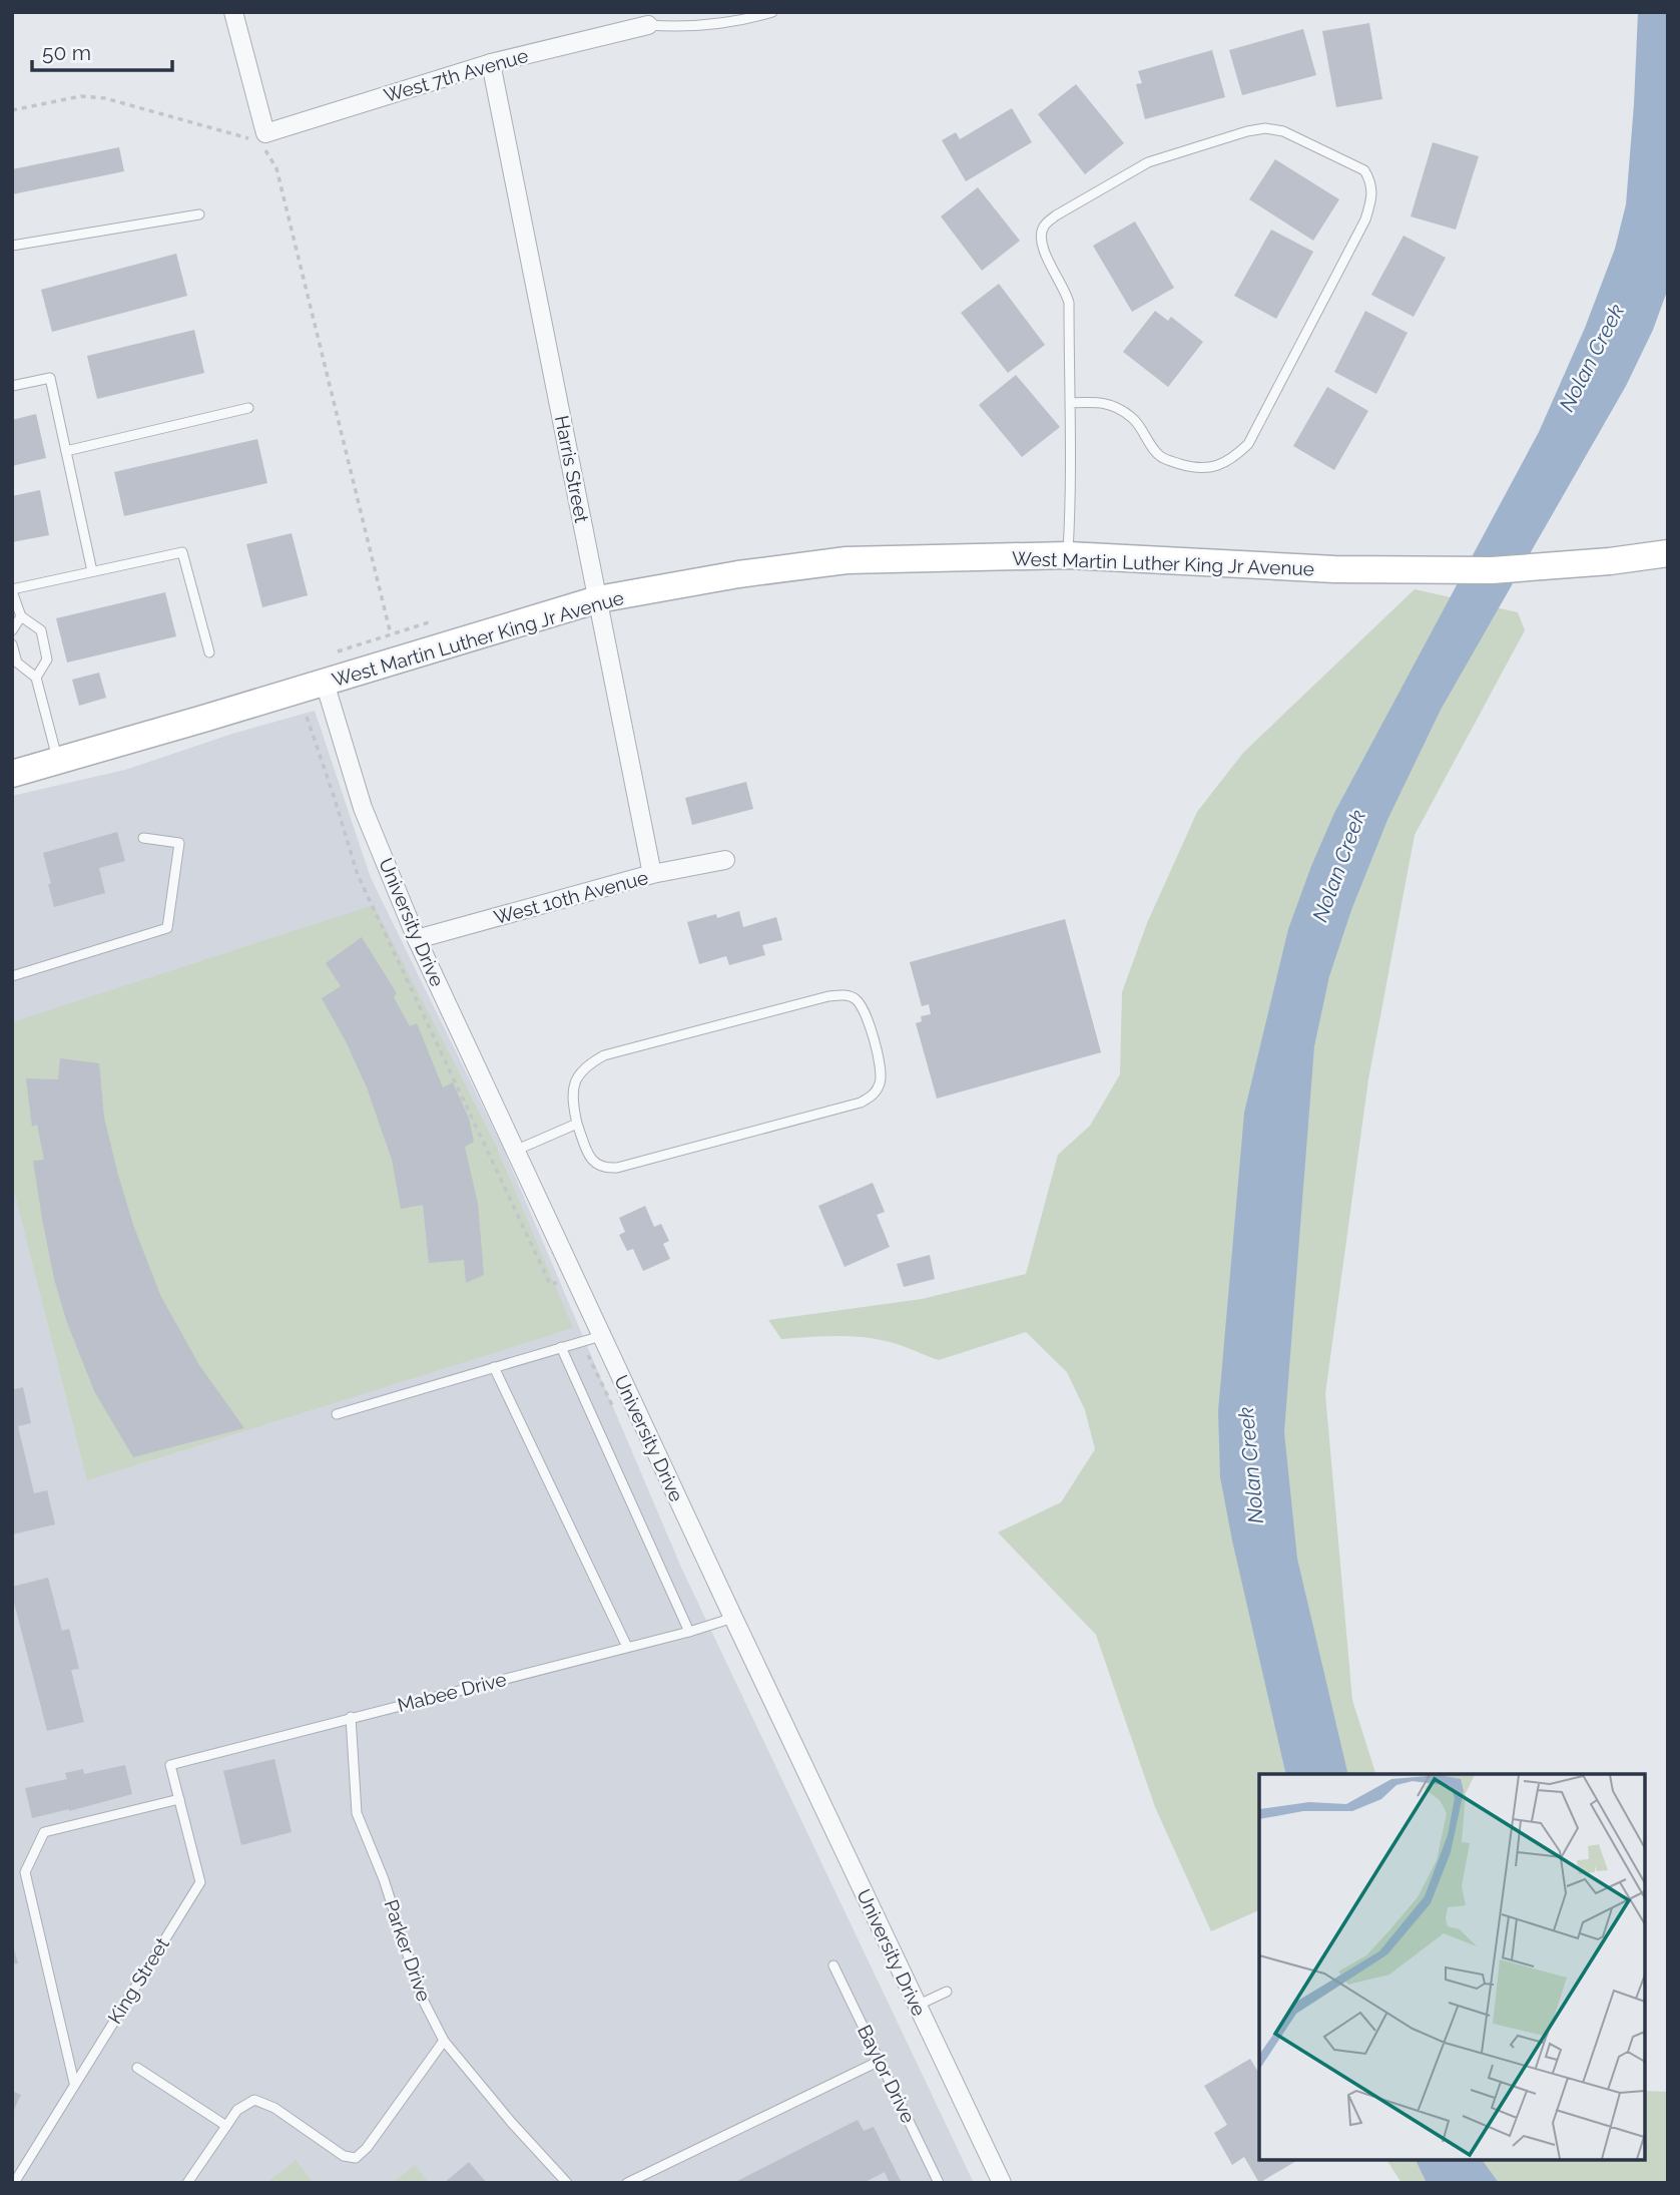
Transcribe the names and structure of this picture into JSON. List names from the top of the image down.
{
  "streets": {
    "street": [
      "West 7th Avenue",
      "Harris Street",
      "West Martin Luther King Jr Avenue",
      "West 10th Avenue",
      "University Drive"
    ],
    "lane": [
      "Mabee Drive",
      "Parker Drive",
      "King Street",
      "Baylor Drive"
    ]
  },
  "crossings": [
    ["West 7th Avenue", "Harris Street"],
    ["Harris Street", "West Martin Luther King Jr Avenue"],
    ["Harris Street", "West 10th Avenue"],
    ["West Martin Luther King Jr Avenue", "University Drive"],
    ["West 10th Avenue", "University Drive"],
    ["University Drive", "Mabee Drive"],
    ["Mabee Drive", "Parker Drive"],
    ["Mabee Drive", "King Street"]
  ],
  "water": ["Nolan Creek"],
  "scale_bar": "50 m"
}
